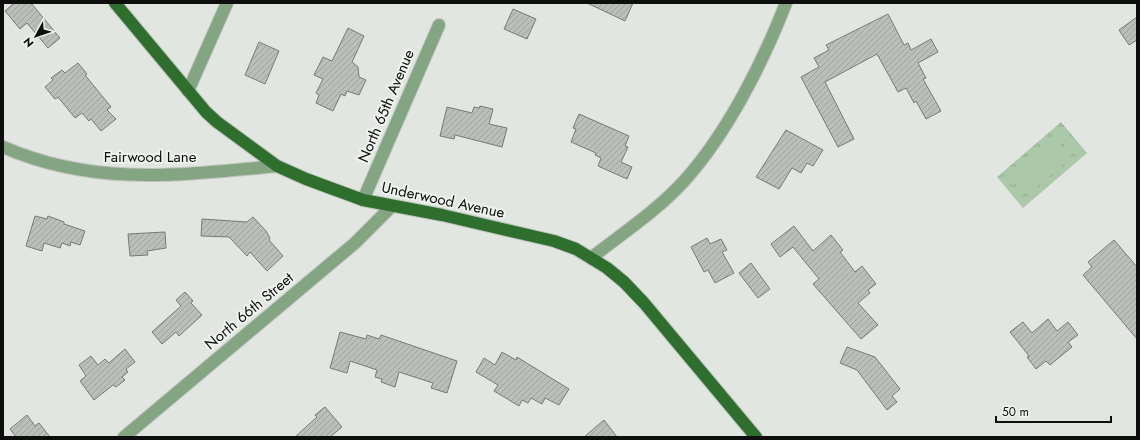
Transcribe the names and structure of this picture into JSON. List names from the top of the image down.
{
  "streets": {
    "main road": ["Underwood Avenue"],
    "street": ["North 65th Avenue", "Fairwood Lane", "North 66th Street"]
  },
  "crossings": [
    ["North 65th Avenue", "Underwood Avenue"],
    ["Fairwood Lane", "Underwood Avenue"],
    ["Underwood Avenue", "North 66th Street"]
  ],
  "scale_bar": "50 m",
  "north": "bottom left"
}
